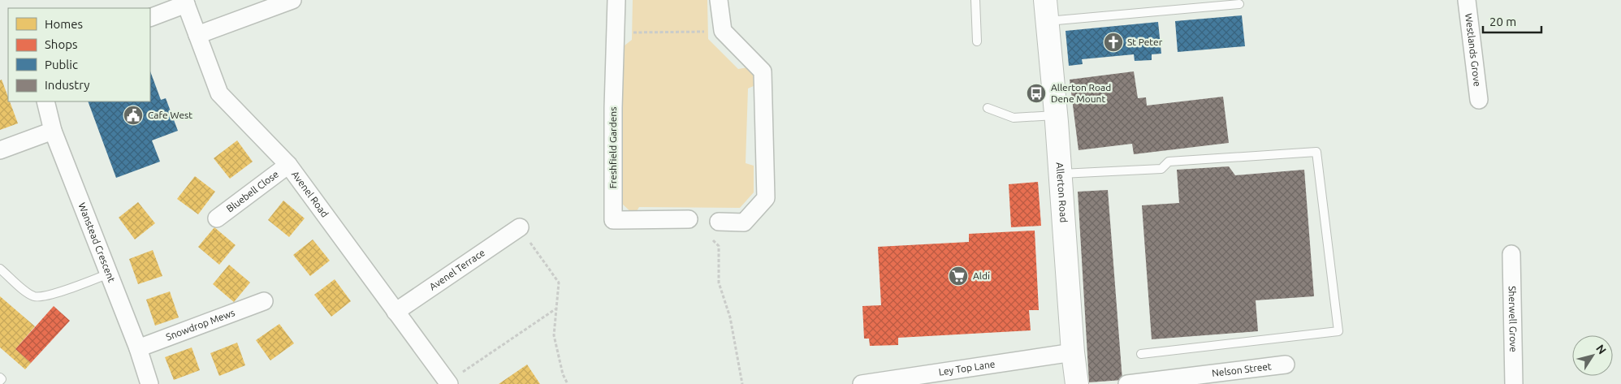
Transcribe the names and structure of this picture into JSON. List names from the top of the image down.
{
  "streets": {
    "street": [
      "Westlands Grove",
      "Freshfield Gardens",
      "Bluebell Close",
      "Allerton Road",
      "Avenel Road",
      "Wanstead Crescent",
      "Avenel Terrace",
      "Sherwell Grove",
      "Snowdrop Mews",
      "Ley Top Lane",
      "Nelson Street"
    ]
  },
  "crossings": [
    ["Bluebell Close", "Avenel Road"],
    ["Allerton Road", "Ley Top Lane"],
    ["Avenel Road", "Avenel Terrace"],
    ["Wanstead Crescent", "Snowdrop Mews"]
  ],
  "places": {
    "church": ["St Peter"],
    "bus stop": ["Allerton Road Dene Mount"],
    "public building": ["Cafe West"],
    "supermarket": ["Aldi"]
  },
  "legend": [
    "Homes",
    "Shops",
    "Public",
    "Industry"
  ],
  "scale_bar": "20 m",
  "north": "top right"
}
